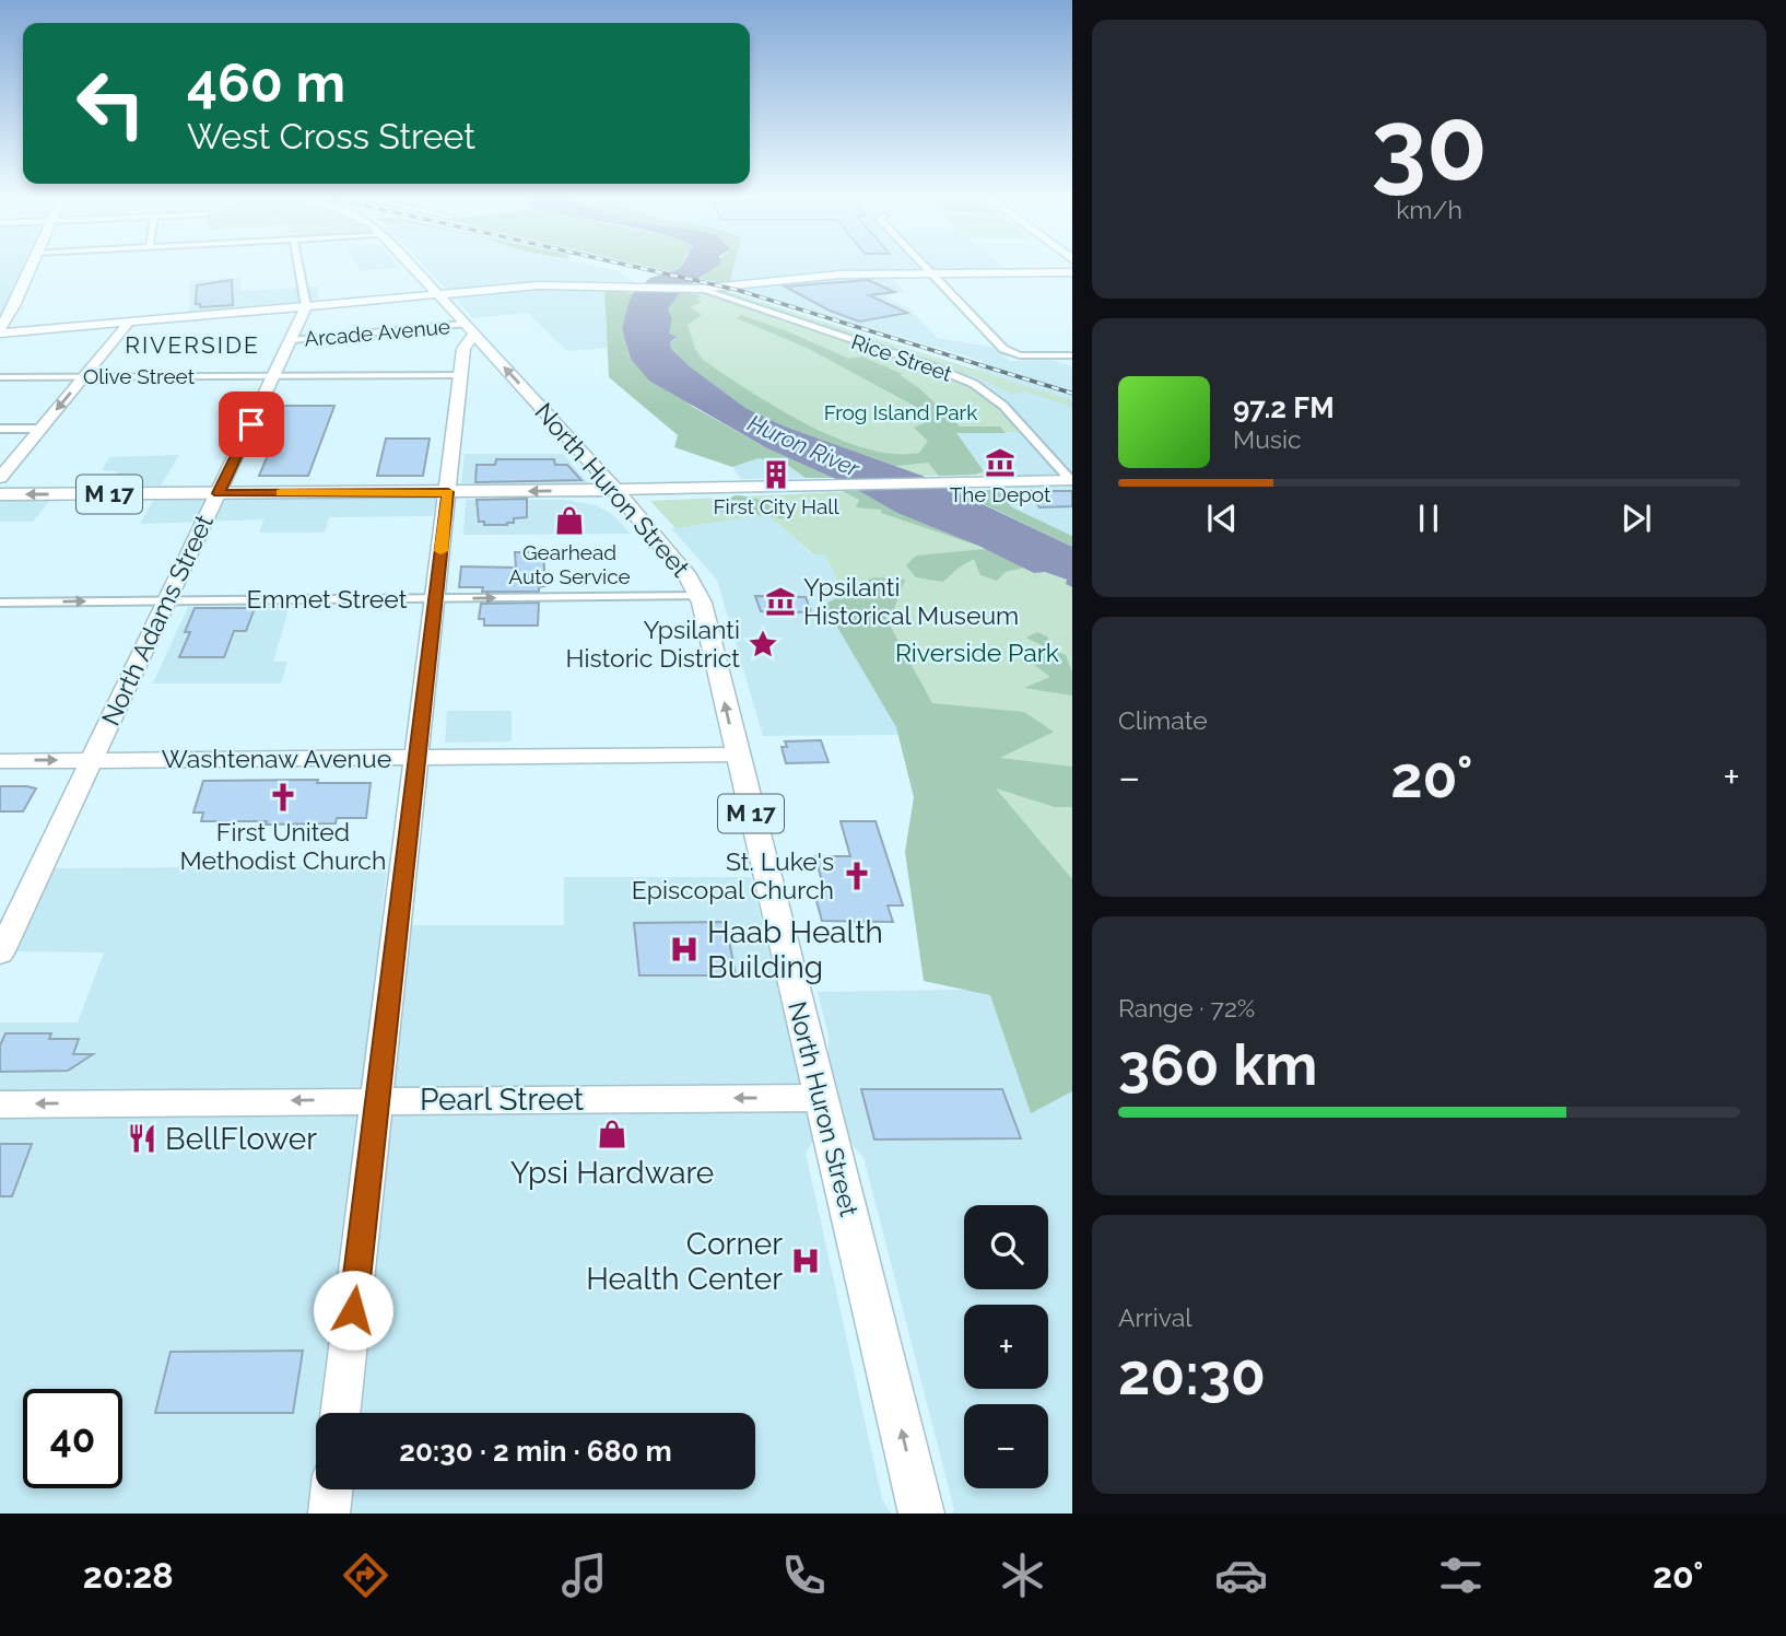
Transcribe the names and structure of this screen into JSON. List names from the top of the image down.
{
  "streets": {
    "main road": ["North Huron Street", "M 17"],
    "street": [
      "Arcade Avenue",
      "Rice Street",
      "Olive Street",
      "Emmet Street",
      "North Adams Street",
      "Washtenaw Avenue",
      "Pearl Street"
    ]
  },
  "crossings": [
    ["Arcade Avenue", "North Huron Street"],
    ["Arcade Avenue", "North Adams Street"],
    ["Olive Street", "North Adams Street"],
    ["North Huron Street", "M 17"],
    ["North Huron Street", "Emmet Street"],
    ["North Huron Street", "Washtenaw Avenue"],
    ["North Huron Street", "Pearl Street"],
    ["M 17", "North Adams Street"],
    ["Emmet Street", "North Adams Street"],
    ["North Adams Street", "Washtenaw Avenue"]
  ],
  "one_way": ["North Huron Street", "Emmet Street", "Pearl Street"],
  "districts": ["RIVERSIDE"],
  "water": ["Huron River"],
  "parks": ["Frog Island Park", "Riverside Park"],
  "places": {
    "museum": ["The Depot", "Ypsilanti Historical Museum"],
    "building": ["First City Hall"],
    "shop": ["Gearhead Auto Service", "Ypsi Hardware"],
    "place": ["Ypsilanti Historic District"],
    "church": ["First United Methodist Church", "St. Luke's Episcopal Church"],
    "hospital": ["Haab Health Building", "Corner Health Center"],
    "restaurant": ["BellFlower"]
  },
  "page": {
    "tile": [
      ["30", "km/h"],
      "Climate",
      ["Range · 72%", "360 km"],
      ["Arrival", "20:30"]
    ],
    "turn": ["460 m", "West Cross Street"],
    "song": ["97.2 FM", "Music"],
    "heat": ["−", "20°", "+"],
    "map_buttons": ["+", "−"],
    "limit": "40",
    "trip": "20:30 · 2 min · 680 m",
    "tabs": ["20:28", "20°"]
  }
}
